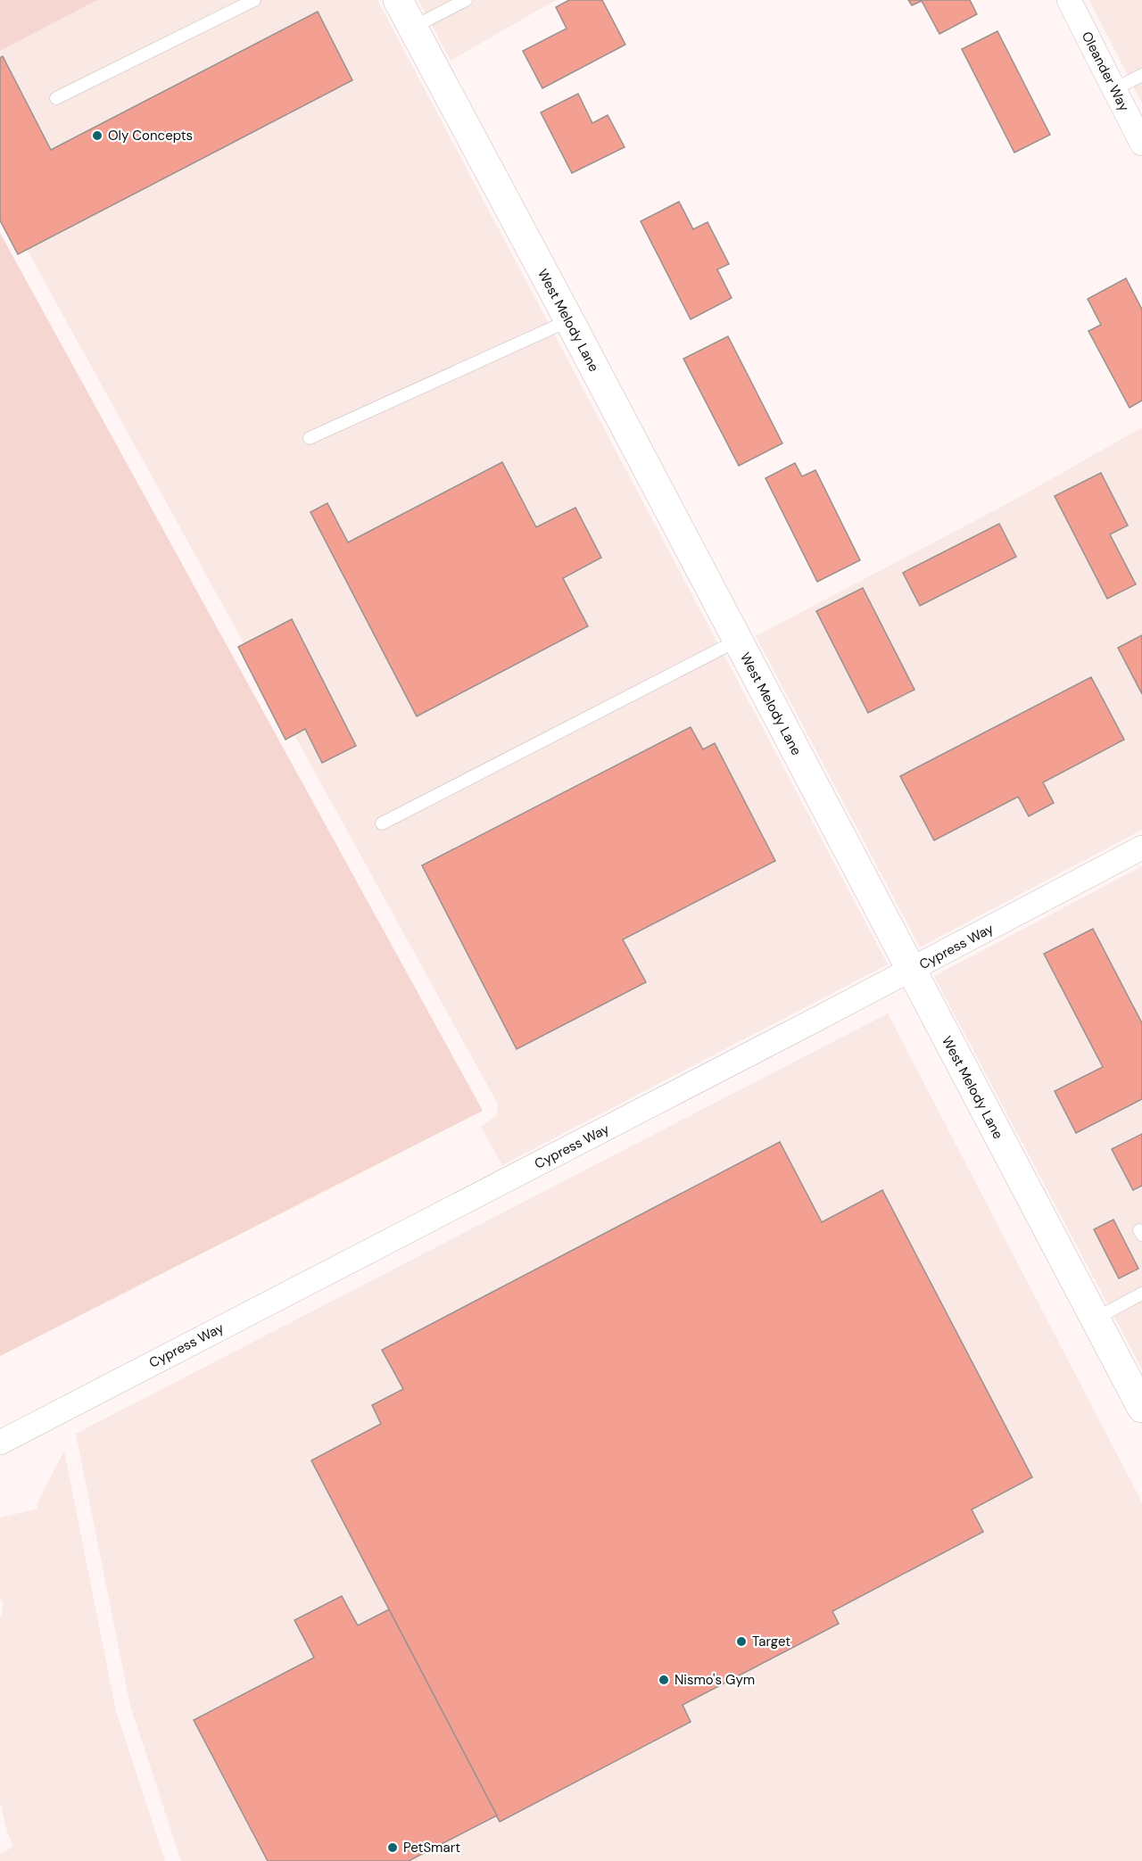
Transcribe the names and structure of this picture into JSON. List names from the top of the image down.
{
  "streets": {
    "street": ["Oleander Way", "West Melody Lane", "Cypress Way"]
  },
  "crossings": [
    ["West Melody Lane", "Cypress Way"]
  ],
  "places": [
    "Oly Concepts",
    "Target",
    "Nismo's Gym",
    "PetSmart"
  ]
}
